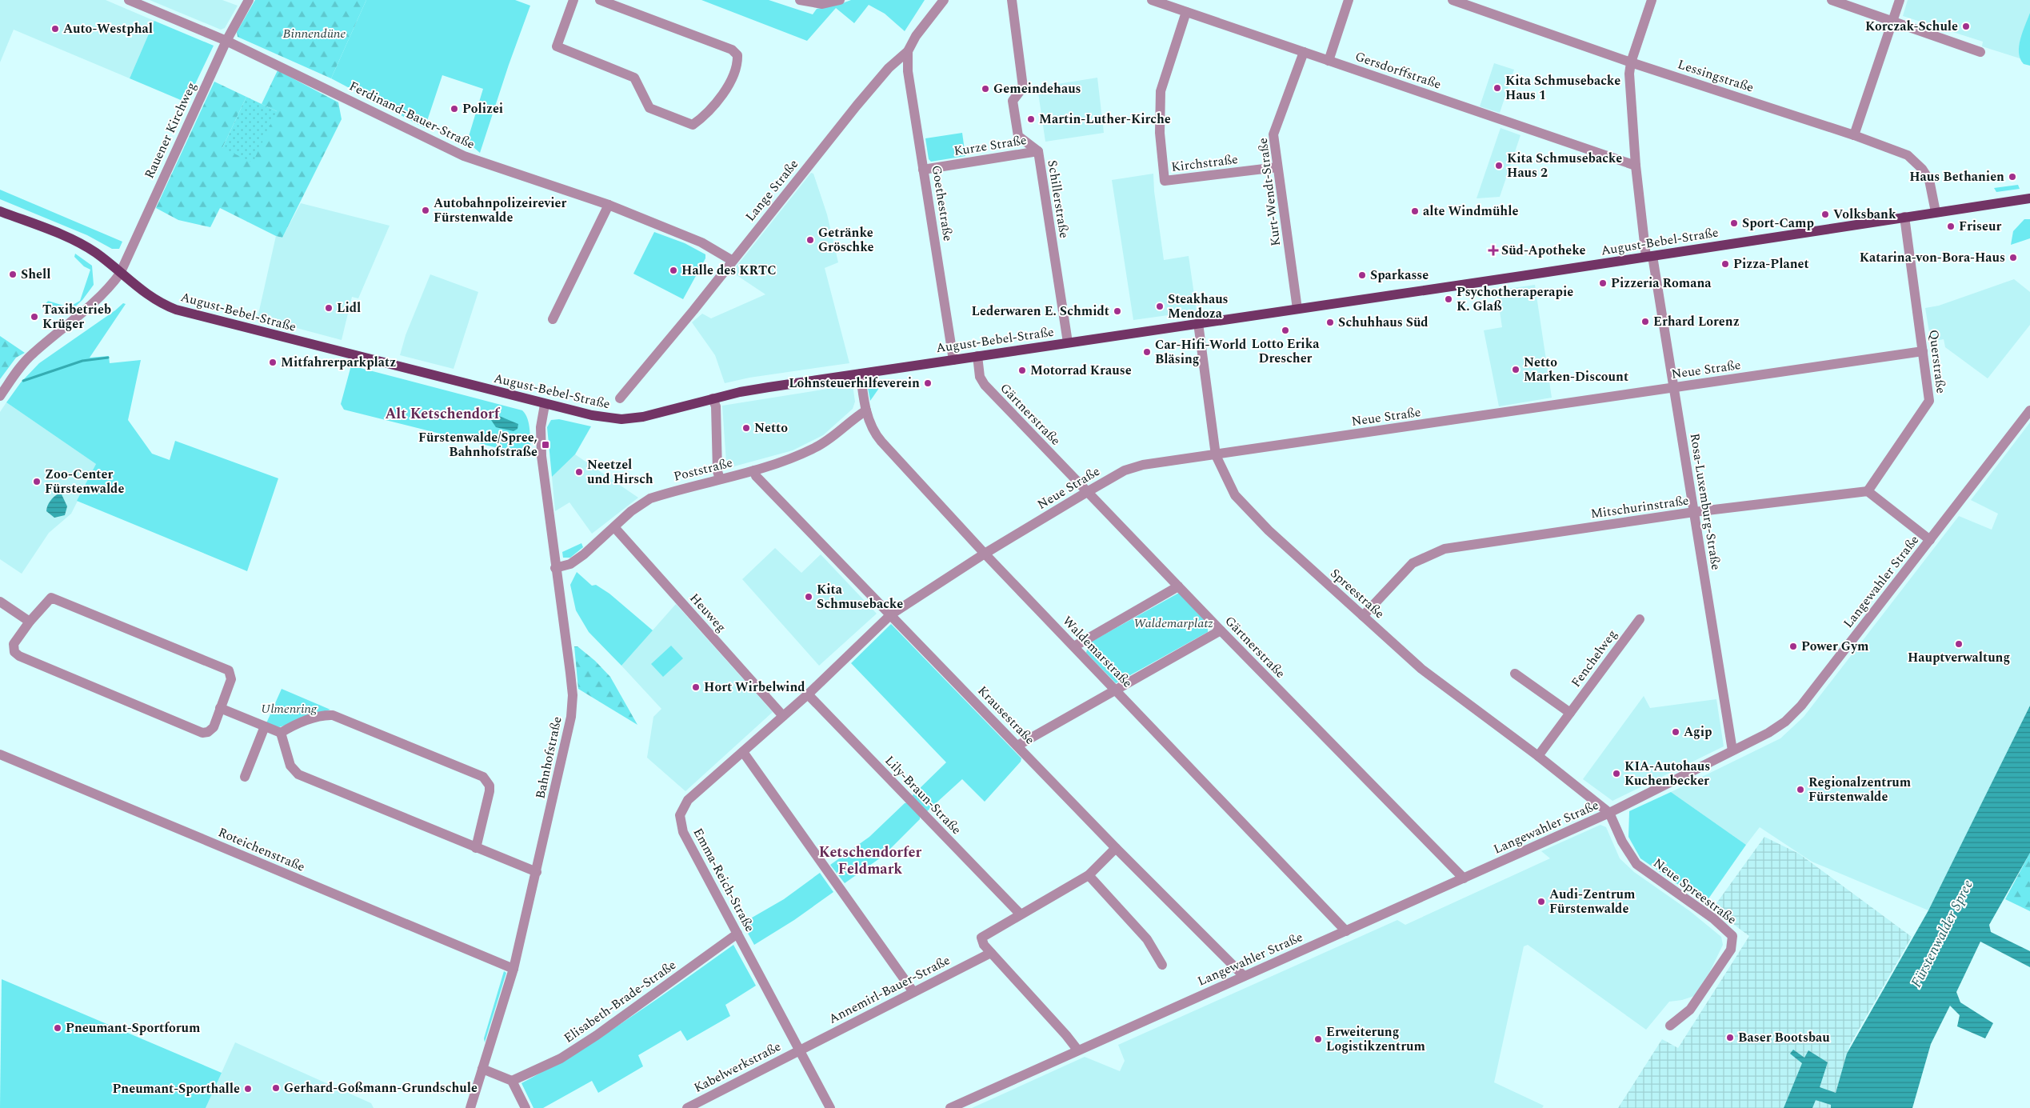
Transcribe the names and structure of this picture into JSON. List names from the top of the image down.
{
  "streets": {
    "main road": ["August-Bebel-Straße"],
    "street": [
      "Gersdorffstraße",
      "Lessingstraße",
      "Ferdinand-Bauer-Straße",
      "Rauener Kirchweg",
      "Kurze Straße",
      "Kirchstraße",
      "Lange Straße",
      "Kurt-Wendt-Straße",
      "Schillerstraße",
      "Goethestraße",
      "Querstraße",
      "Neue Straße",
      "Gärtnerstraße",
      "Poststraße",
      "Rosa-Luxemburg-Straße",
      "Mitschurinstraße",
      "Langewahler Straße",
      "Spreestraße",
      "Heuweg",
      "Waldemarstraße",
      "Fenchelweg",
      "Krausestraße",
      "Bahnhofstraße",
      "Lily-Braun-Straße",
      "Roteichenstraße",
      "Emma-Reich-Straße",
      "Neue Spreestraße",
      "Annemirl-Bauer-Straße",
      "Elisabeth-Brade-Straße",
      "Kabelwerkstraße"
    ]
  },
  "crossings": [
    ["Gersdorffstraße", "Kirchstraße"],
    ["Gersdorffstraße", "Kurt-Wendt-Straße"],
    ["Gersdorffstraße", "Rosa-Luxemburg-Straße"],
    ["Lessingstraße", "August-Bebel-Straße"],
    ["Lessingstraße", "Rosa-Luxemburg-Straße"],
    ["Ferdinand-Bauer-Straße", "Rauener Kirchweg"],
    ["Ferdinand-Bauer-Straße", "Lange Straße"],
    ["Rauener Kirchweg", "August-Bebel-Straße"],
    ["Kurze Straße", "Schillerstraße"],
    ["Kurze Straße", "Goethestraße"],
    ["Kirchstraße", "Kurt-Wendt-Straße"],
    ["Lange Straße", "Goethestraße"],
    ["Kurt-Wendt-Straße", "August-Bebel-Straße"],
    ["Schillerstraße", "August-Bebel-Straße"],
    ["Goethestraße", "August-Bebel-Straße"],
    ["August-Bebel-Straße", "Querstraße"],
    ["August-Bebel-Straße", "Gärtnerstraße"],
    ["August-Bebel-Straße", "Rosa-Luxemburg-Straße"],
    ["August-Bebel-Straße", "Spreestraße"],
    ["August-Bebel-Straße", "Waldemarstraße"],
    ["August-Bebel-Straße", "Bahnhofstraße"],
    ["Querstraße", "Neue Straße"],
    ["Querstraße", "Mitschurinstraße"],
    ["Neue Straße", "Gärtnerstraße"],
    ["Neue Straße", "Rosa-Luxemburg-Straße"],
    ["Neue Straße", "Spreestraße"],
    ["Neue Straße", "Waldemarstraße"],
    ["Neue Straße", "Krausestraße"],
    ["Neue Straße", "Emma-Reich-Straße"],
    ["Gärtnerstraße", "Langewahler Straße"],
    ["Poststraße", "Heuweg"],
    ["Poststraße", "Waldemarstraße"],
    ["Poststraße", "Krausestraße"],
    ["Poststraße", "Bahnhofstraße"],
    ["Rosa-Luxemburg-Straße", "Mitschurinstraße"],
    ["Rosa-Luxemburg-Straße", "Langewahler Straße"],
    ["Mitschurinstraße", "Spreestraße"],
    ["Langewahler Straße", "Spreestraße"],
    ["Langewahler Straße", "Waldemarstraße"],
    ["Langewahler Straße", "Krausestraße"],
    ["Langewahler Straße", "Neue Spreestraße"],
    ["Spreestraße", "Fenchelweg"],
    ["Spreestraße", "Neue Spreestraße"],
    ["Heuweg", "Emma-Reich-Straße"],
    ["Krausestraße", "Emma-Reich-Straße"],
    ["Bahnhofstraße", "Roteichenstraße"],
    ["Lily-Braun-Straße", "Emma-Reich-Straße"],
    ["Emma-Reich-Straße", "Annemirl-Bauer-Straße"],
    ["Emma-Reich-Straße", "Elisabeth-Brade-Straße"],
    ["Emma-Reich-Straße", "Kabelwerkstraße"],
    ["Annemirl-Bauer-Straße", "Kabelwerkstraße"]
  ],
  "districts": ["Alt Ketschendorf", "Ketschendorfer Feldmark"],
  "water": ["Fürstenwalder Spree"],
  "parks": ["Binnendüne", "Waldemarplatz", "Ulmenring"],
  "places": {
    "other": [
      "Korczak-Schule",
      "Auto-Westphal",
      "Kita Schmusebacke Haus 1",
      "Gemeindehaus",
      "Polizei",
      "Martin-Luther-Kirche",
      "Kita Schmusebacke Haus 2",
      "Haus Bethanien",
      "Autobahnpolizeirevier Fürstenwalde",
      "alte Windmühle",
      "Volksbank",
      "Sport-Camp",
      "Friseur",
      "Getränke Gröschke",
      "Katarina-von-Bora-Haus",
      "Pizza-Planet",
      "Halle des KRTC",
      "Shell",
      "Sparkasse",
      "Pizzeria Romana",
      "Psychotheraperapie K. Glaß",
      "Steakhaus Mendoza",
      "Lidl",
      "Lederwaren E. Schmidt",
      "Taxibetrieb Krüger",
      "Erhard Lorenz",
      "Schuhhaus Süd",
      "Lotto Erika Drescher",
      "Car-Hifi-World Bläsing",
      "Mitfahrerparkplatz",
      "Netto Marken-Discount",
      "Motorrad Krause",
      "Lohnsteuerhilfeverein",
      "Netto",
      "Neetzel und Hirsch",
      "Zoo-Center Fürstenwalde",
      "Kita Schmusebacke",
      "Hauptverwaltung",
      "Power Gym",
      "Hort Wirbelwind",
      "Agip",
      "KIA-Autohaus Kuchenbecker",
      "Regionalzentrum Fürstenwalde",
      "Audi-Zentrum Fürstenwalde",
      "Pneumant-Sportforum",
      "Baser Bootsbau",
      "Erweiterung Logistikzentrum",
      "Gerhard-Goßmann-Grundschule",
      "Pneumant-Sporthalle"
    ],
    "health": ["Süd-Apotheke"],
    "transit": ["Fürstenwalde/Spree, Bahnhofstraße"]
  }
}
